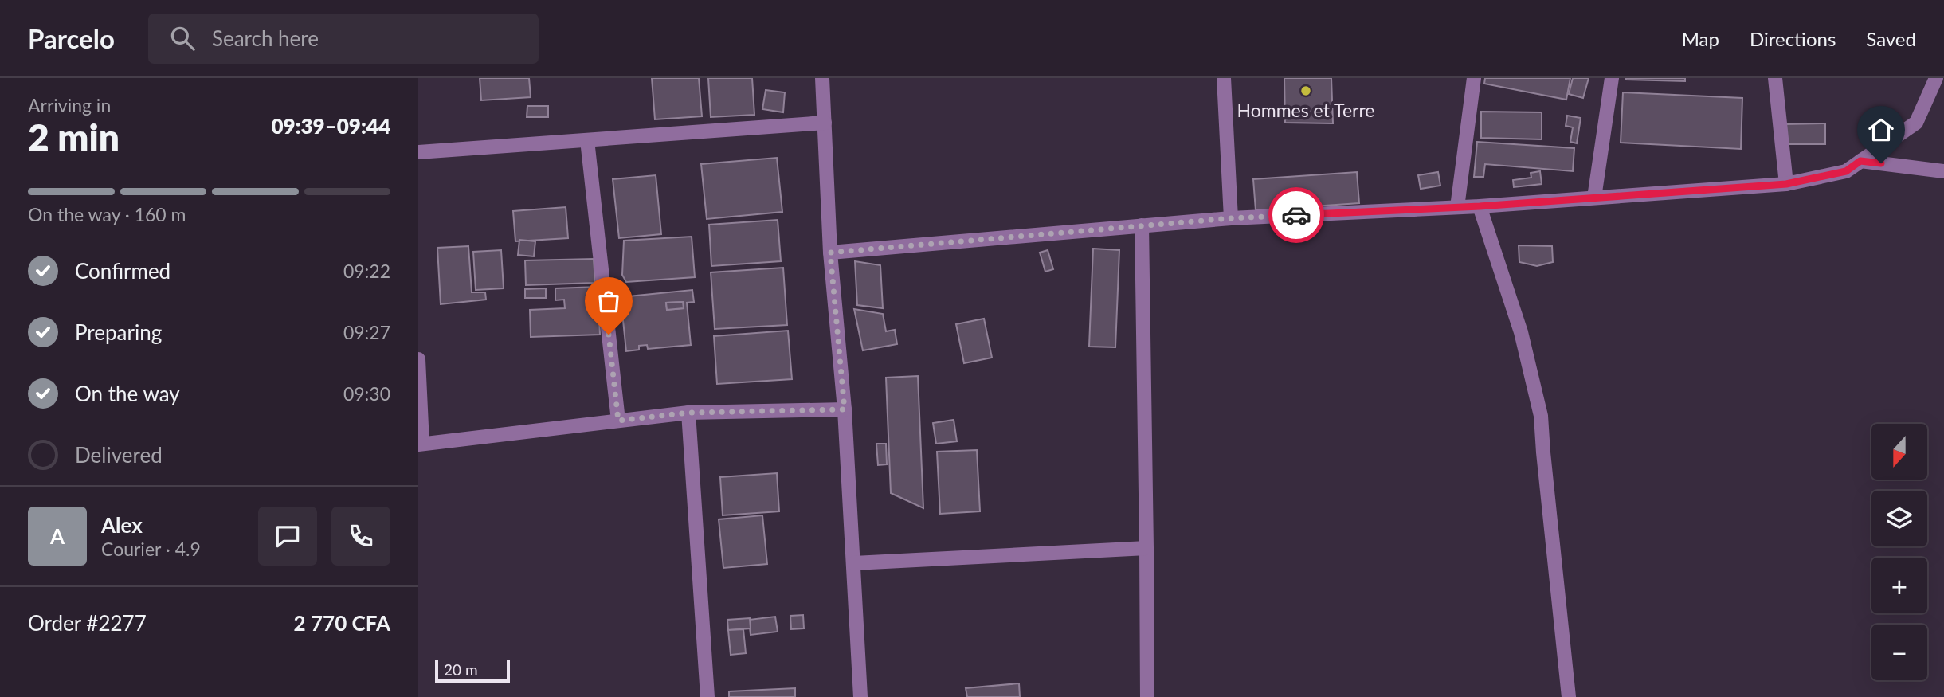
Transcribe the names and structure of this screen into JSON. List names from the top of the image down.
{
  "places": ["Hommes et Terre"],
  "scale_bar": "20 m",
  "north": "bottom",
  "page": {
    "header": "Parcelo",
    "search": "Search here",
    "nav": ["Map", "Directions", "Saved"],
    "heading": ["2 min", "Arriving in", "09:39–09:44"],
    "panel": [
      "Alex",
      "Courier · 4.9",
      "Order #2277",
      "2 770 CFA"
    ],
    "bar": "On the way · 160 m",
    "list": [
      ["Confirmed", "09:22"],
      ["Preparing", "09:27"],
      ["On the way", "09:30"],
      "Delivered"
    ],
    "map_buttons": ["+", "−"],
    "round": "A",
    "scale": "20 m"
  }
}
